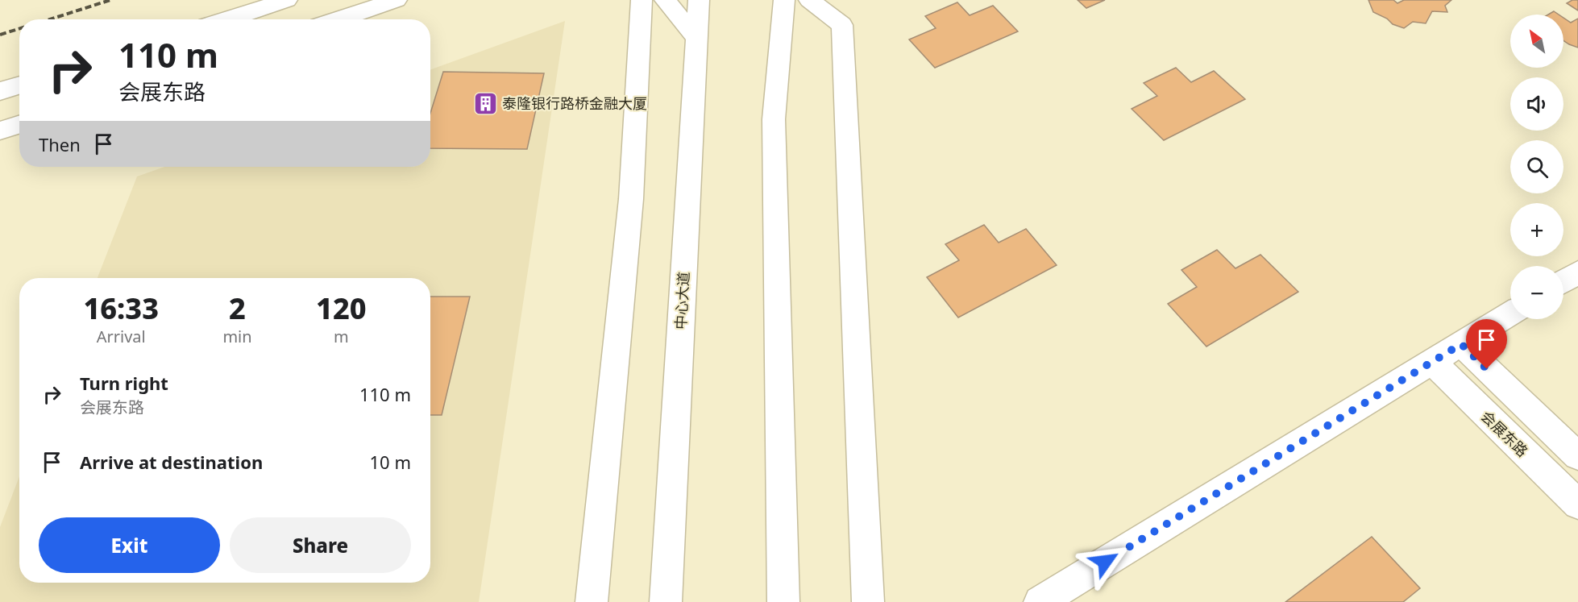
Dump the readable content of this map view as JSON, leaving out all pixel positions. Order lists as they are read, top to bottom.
{
  "streets": {
    "main road": ["中心大道", "会展东路"]
  },
  "places": {
    "building": ["泰隆银行路桥金融大厦"]
  },
  "north": "top left",
  "page": {
    "map_buttons": ["+", "−"],
    "turn": ["110 m", "会展东路"],
    "then": "Then",
    "eta": [
      "16:33",
      "Arrival",
      "2",
      "min",
      "120",
      "m"
    ],
    "list": [
      {
        "name": "Turn right",
        "note": "会展东路",
        "value": "110 m"
      },
      {
        "name": "Arrive at destination",
        "value": "10 m"
      }
    ],
    "buttons": ["Exit", "Share"]
  }
}
